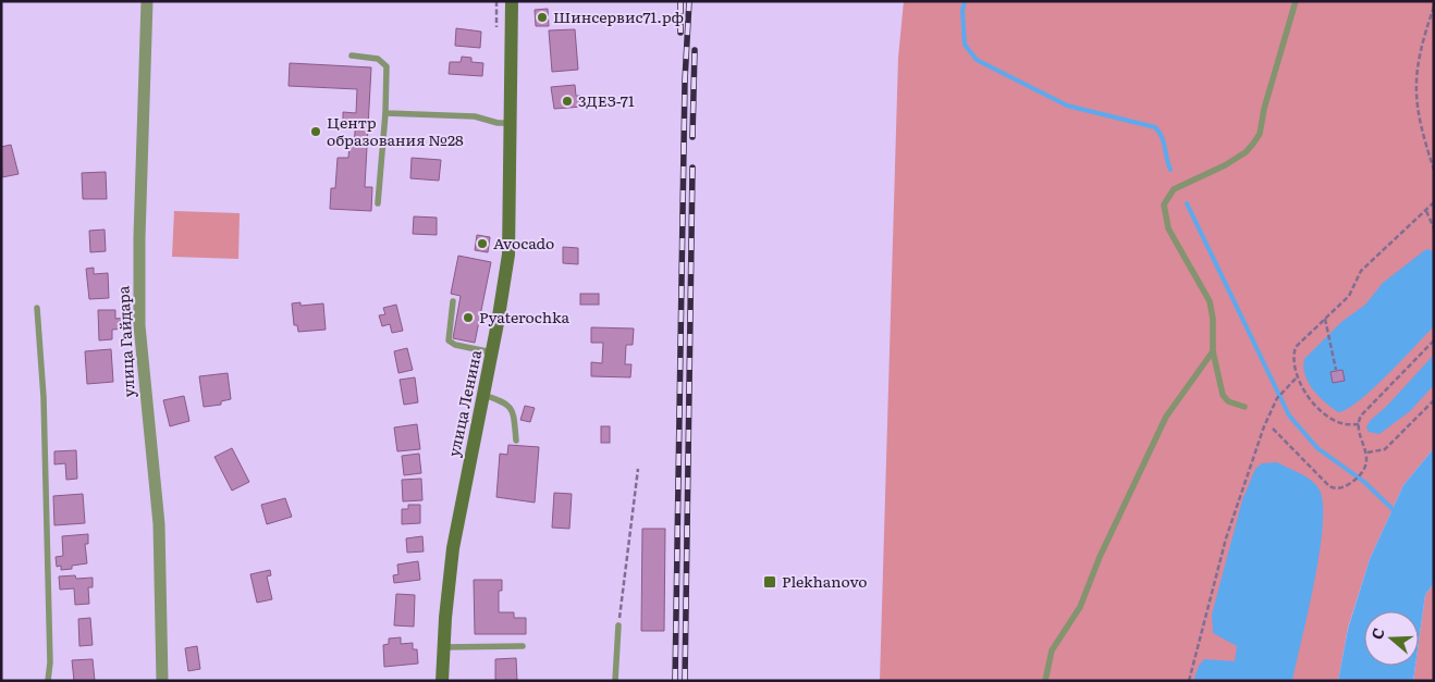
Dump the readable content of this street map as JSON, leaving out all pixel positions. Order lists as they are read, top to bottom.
{
  "streets": {
    "main road": ["улица Ленина"],
    "street": ["улица Гайдара"]
  },
  "places": {
    "other": [
      "Шинсервис71.рф",
      "3ДЕЗ-71",
      "Центр образования №28",
      "Avocado",
      "Pyaterochka"
    ],
    "transit": ["Plekhanovo"]
  },
  "north": "left"
}
